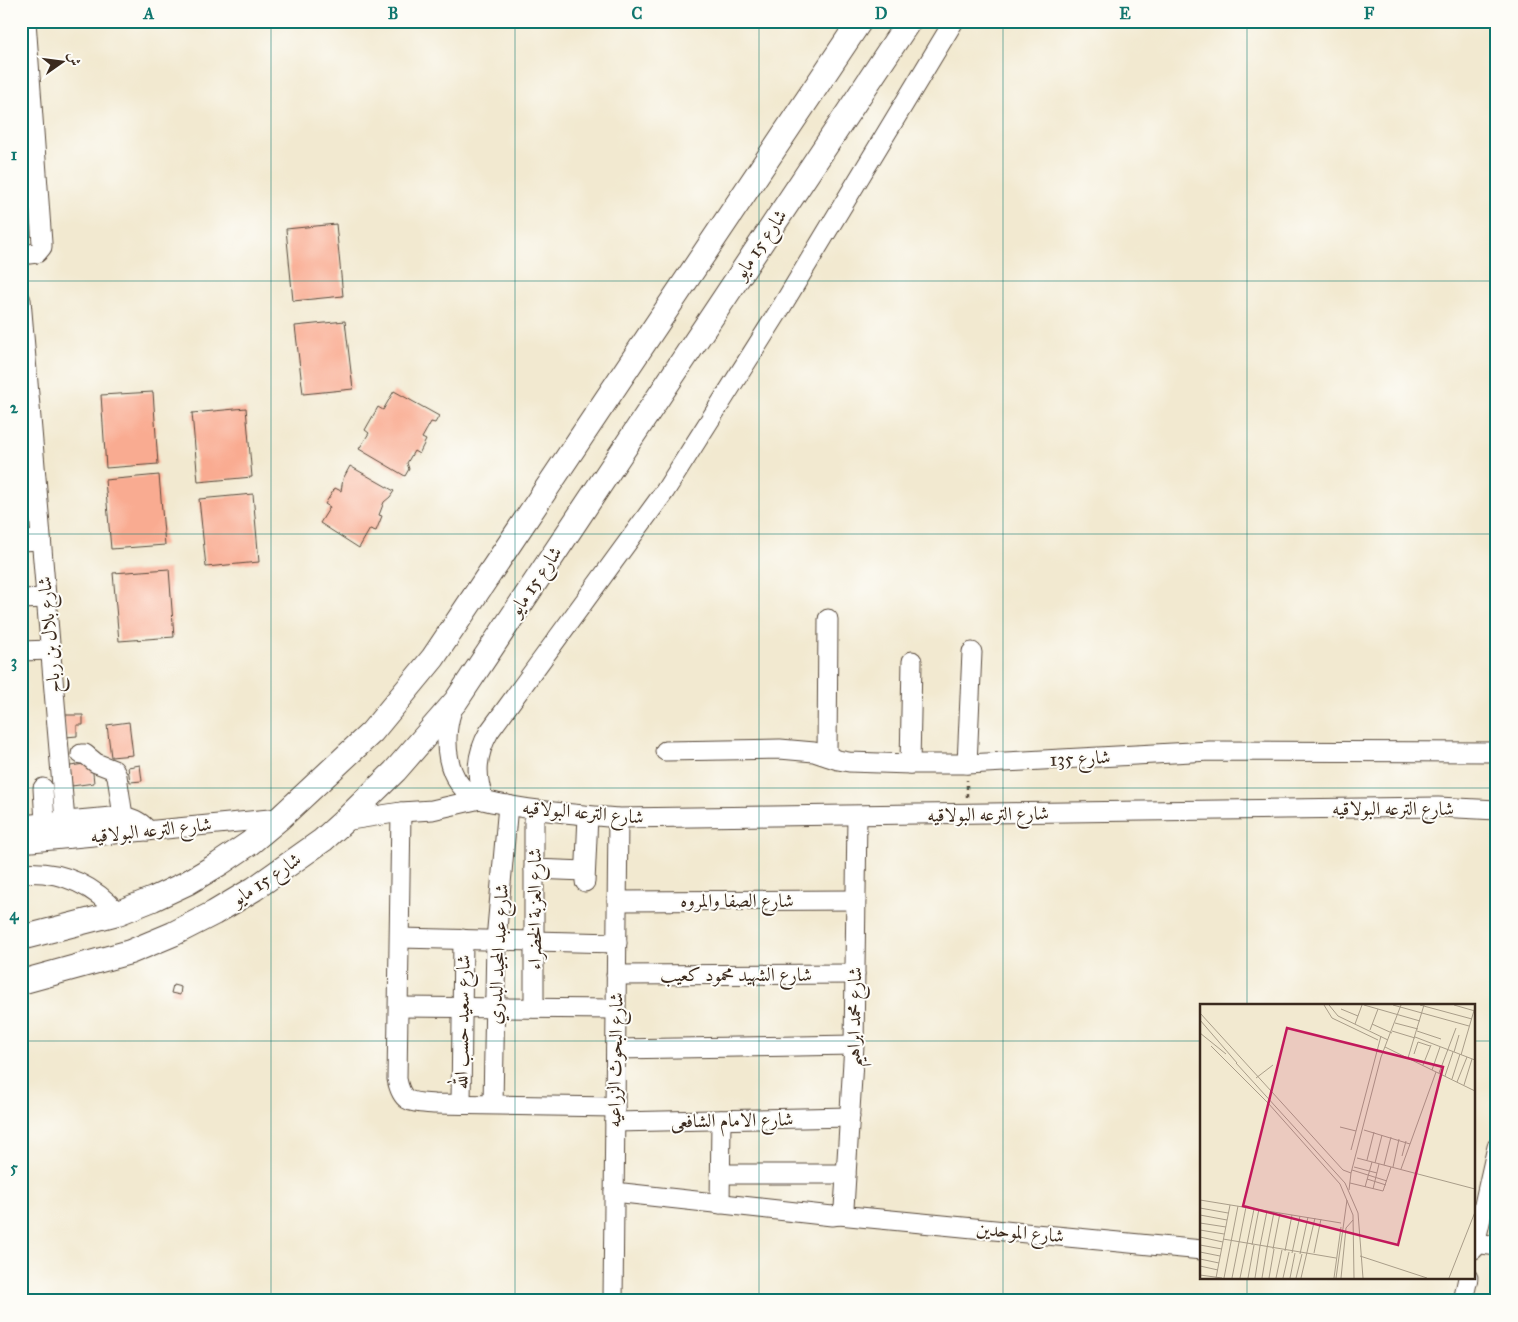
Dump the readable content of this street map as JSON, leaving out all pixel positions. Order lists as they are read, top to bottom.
{
  "streets": {
    "main road": ["شارع 15 مايو"],
    "street": [
      "شارع بلال بن رباح",
      "شارع 135",
      "شارع الترعه البولاقيه",
      "شارع الصفا والمروه",
      "شارع العزبة الخضراء",
      "شارع عبد المجيد البدري",
      "شارع الشهيد محمود كعيب",
      "شارع محمد ابراهيم",
      "شارع سعيد حسب الله",
      "شارع البحوث الزراعيه",
      "شارع الامام الشافعى",
      "شارع الموحدين"
    ]
  },
  "crossings": [
    ["شارع 15 مايو", "شارع الترعه البولاقيه"],
    ["شارع الترعه البولاقيه", "شارع العزبة الخضراء"],
    ["شارع الترعه البولاقيه", "شارع عبد المجيد البدري"],
    ["شارع الترعه البولاقيه", "شارع محمد ابراهيم"],
    ["شارع الترعه البولاقيه", "شارع البحوث الزراعيه"],
    ["شارع الصفا والمروه", "شارع محمد ابراهيم"],
    ["شارع الصفا والمروه", "شارع البحوث الزراعيه"],
    ["شارع عبد المجيد البدري", "شارع الامام الشافعى"],
    ["شارع الشهيد محمود كعيب", "شارع محمد ابراهيم"],
    ["شارع الشهيد محمود كعيب", "شارع البحوث الزراعيه"],
    ["شارع محمد ابراهيم", "شارع الامام الشافعى"],
    ["شارع محمد ابراهيم", "شارع الموحدين"],
    ["شارع سعيد حسب الله", "شارع الامام الشافعى"],
    ["شارع البحوث الزراعيه", "شارع الامام الشافعى"],
    ["شارع البحوث الزراعيه", "شارع الموحدين"]
  ],
  "north": "right",
  "grid": {
    "columns": [
      "A",
      "B",
      "C",
      "D",
      "E",
      "F"
    ],
    "rows": [
      "1",
      "2",
      "3",
      "4",
      "5"
    ]
  }
}
